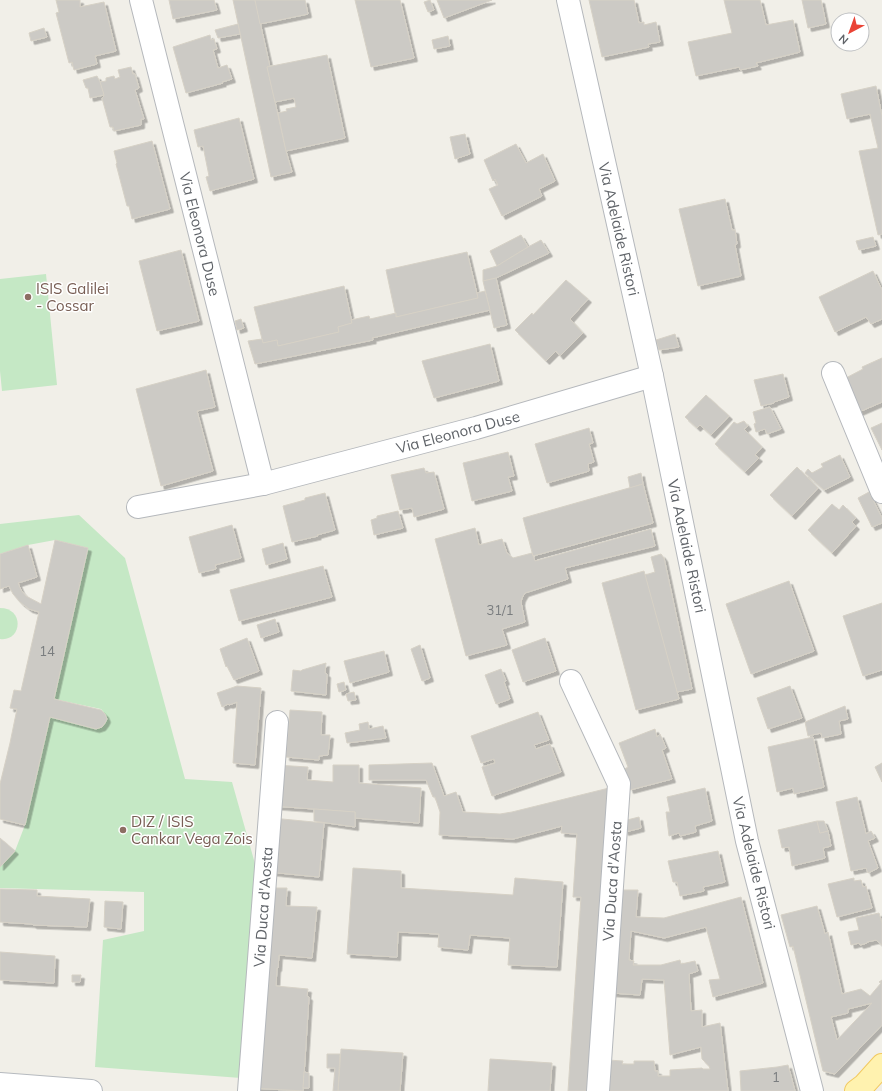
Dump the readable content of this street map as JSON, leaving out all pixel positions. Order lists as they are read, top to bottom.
{
  "streets": {
    "street": ["Via Adelaide Ristori", "Via Eleonora Duse", "Via Duca d'Aosta"]
  },
  "crossings": [
    ["Via Adelaide Ristori", "Via Eleonora Duse"]
  ],
  "places": ["ISIS Galilei - Cossar", "DIZ / ISIS Cankar Vega Zois"],
  "house_numbers": ["31/1", "14", "1"],
  "north": "bottom left"
}
